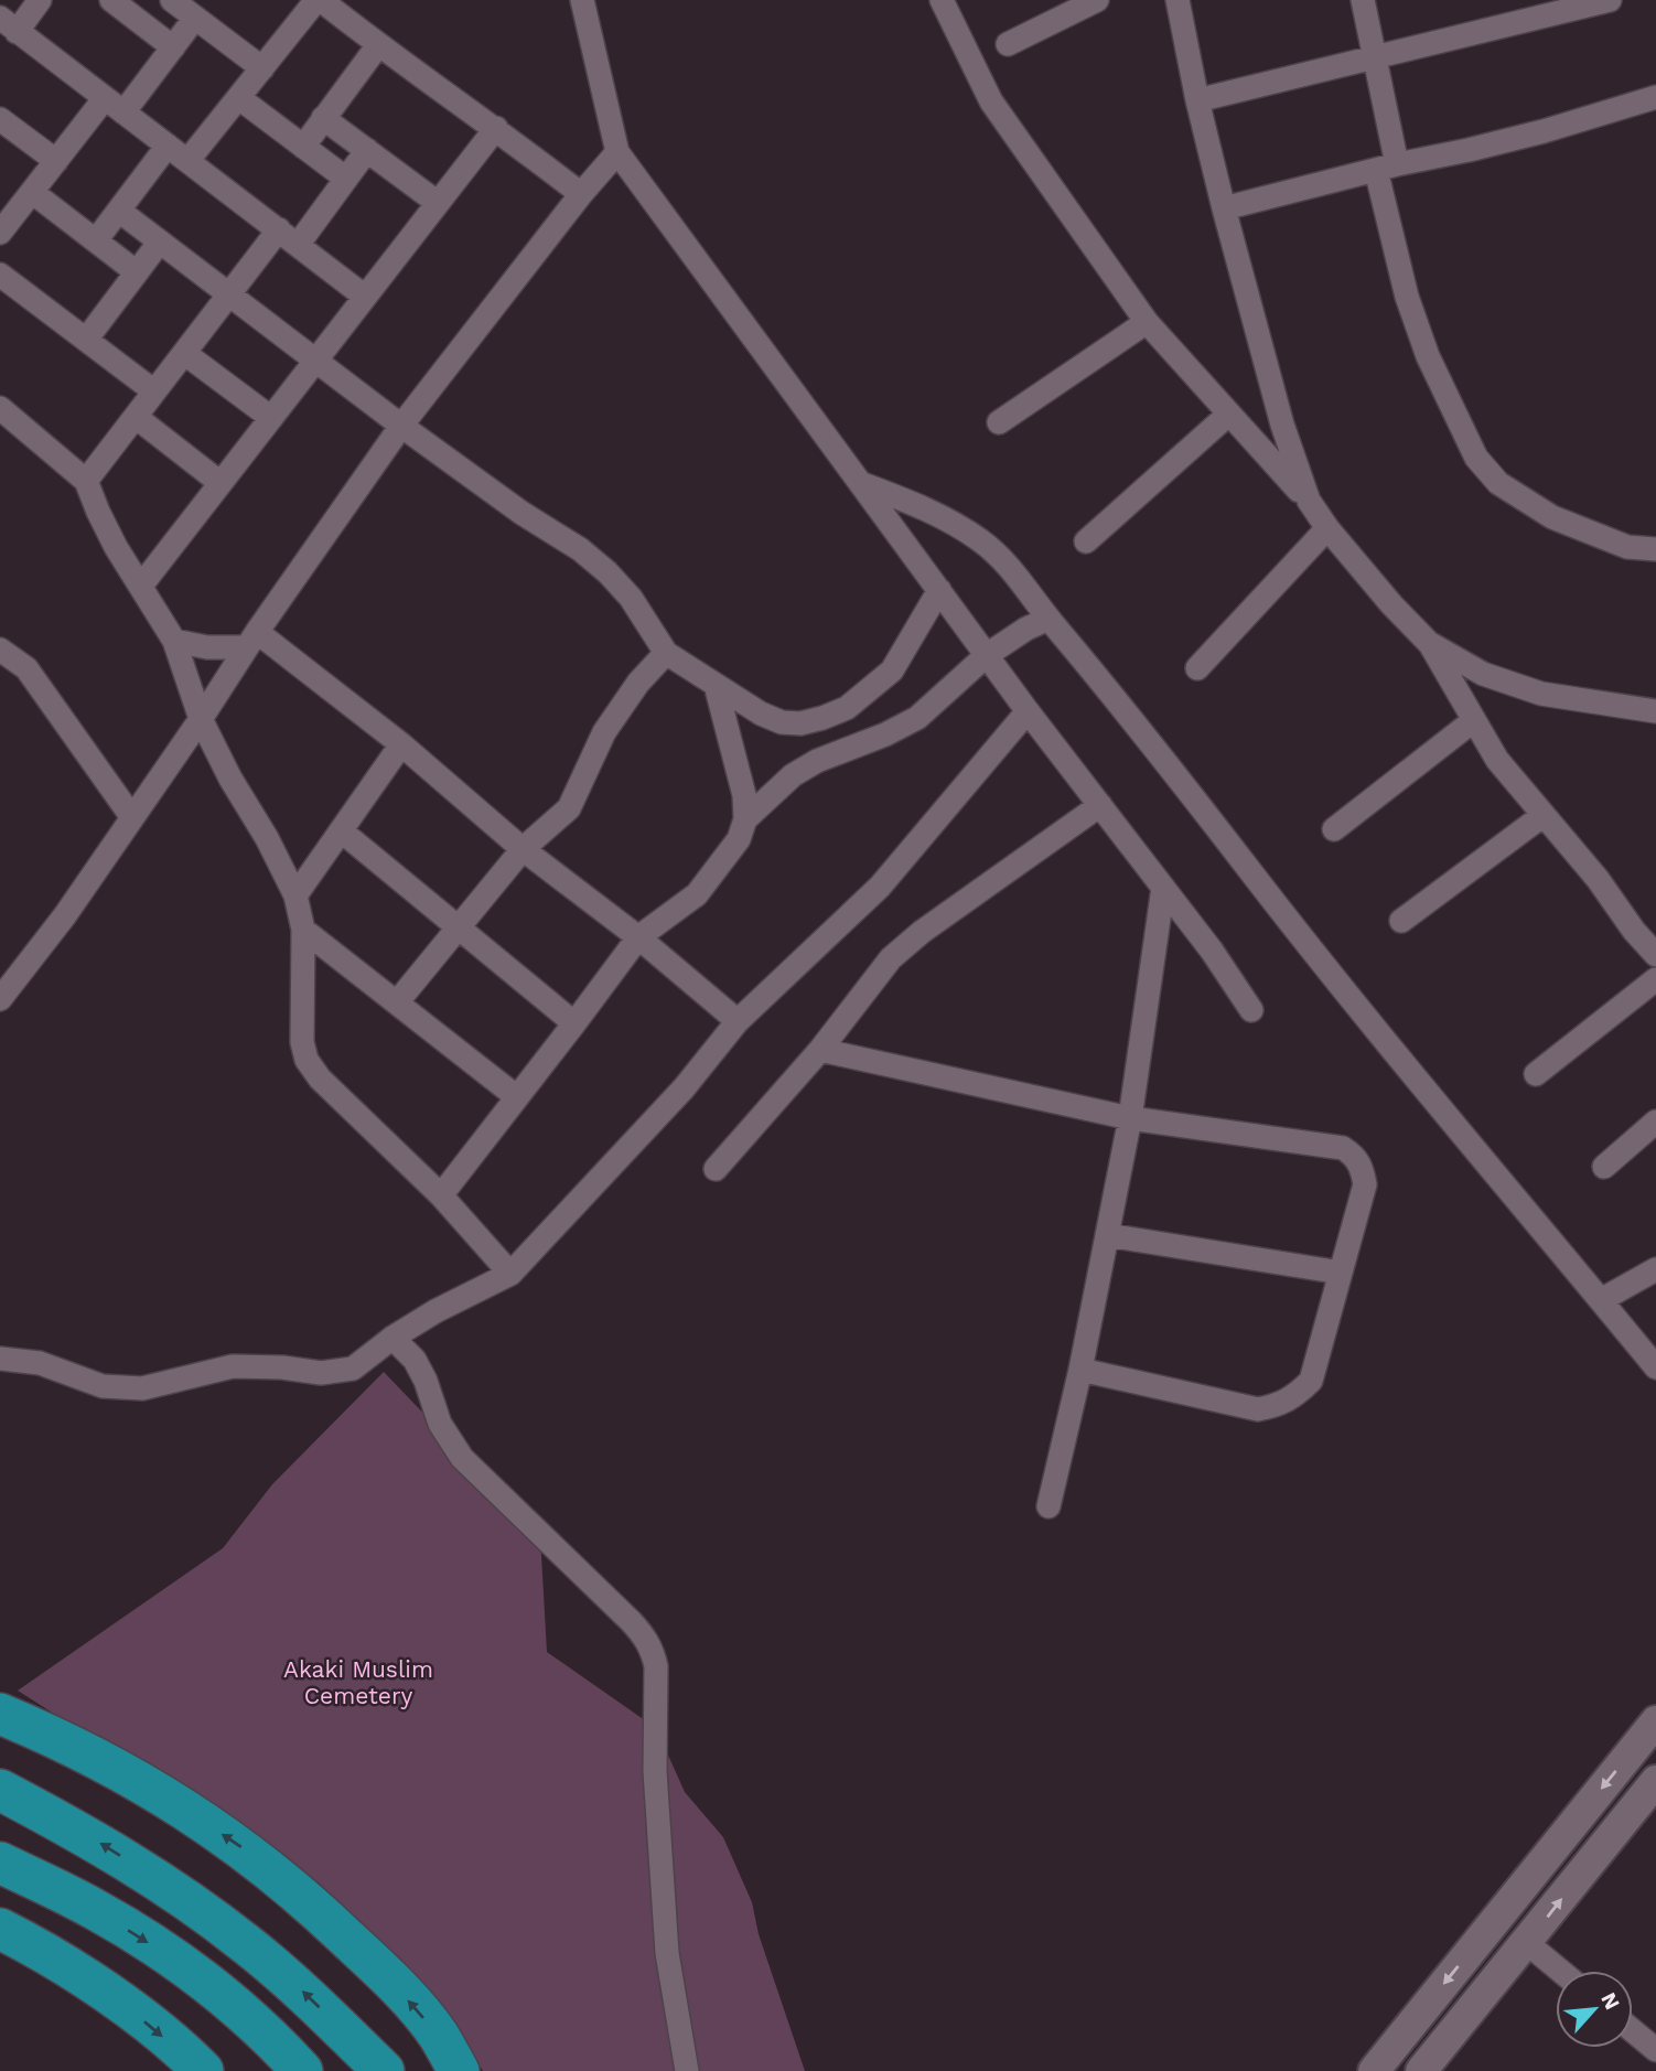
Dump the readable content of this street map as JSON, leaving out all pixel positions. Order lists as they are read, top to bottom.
{
  "parks": ["Akaki Muslim Cemetery"],
  "north": "top right"
}
